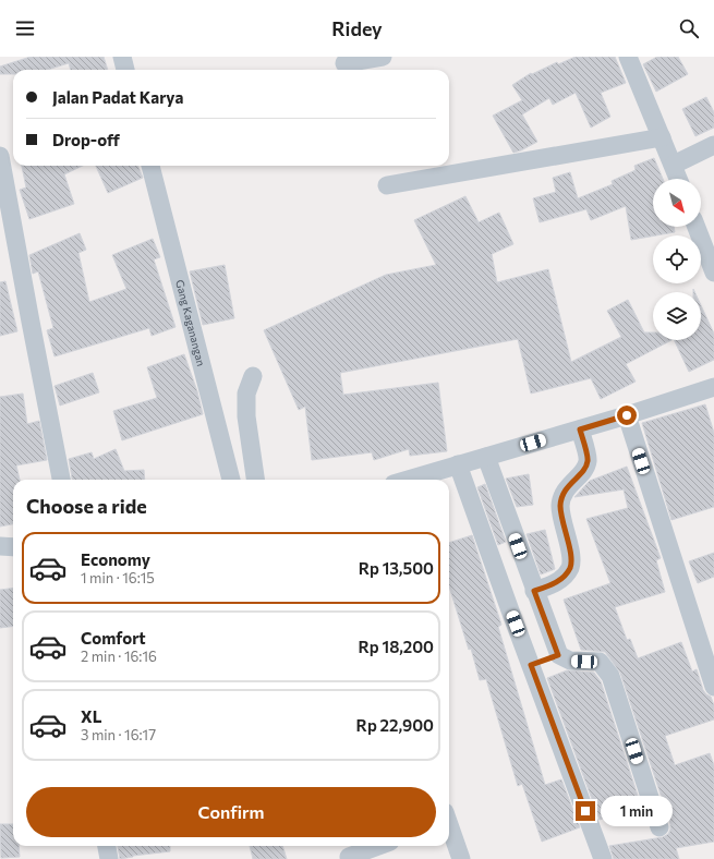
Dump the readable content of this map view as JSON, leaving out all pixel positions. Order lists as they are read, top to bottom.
{
  "streets": {
    "street": ["Gang Kaganangan"]
  },
  "north": "bottom right",
  "page": {
    "header": "Ridey",
    "banner": ["Jalan Padat Karya", "Drop-off"],
    "heading": "Choose a ride",
    "list": [
      {
        "name": "Economy",
        "note": "1 min · 16:15",
        "value": "Rp 13,500"
      },
      {
        "name": "Comfort",
        "note": "2 min · 16:16",
        "value": "Rp 18,200"
      },
      {
        "name": "XL",
        "note": "3 min · 16:17",
        "value": "Rp 22,900"
      }
    ],
    "buttons": "Confirm",
    "bubble": "1 min"
  }
}
